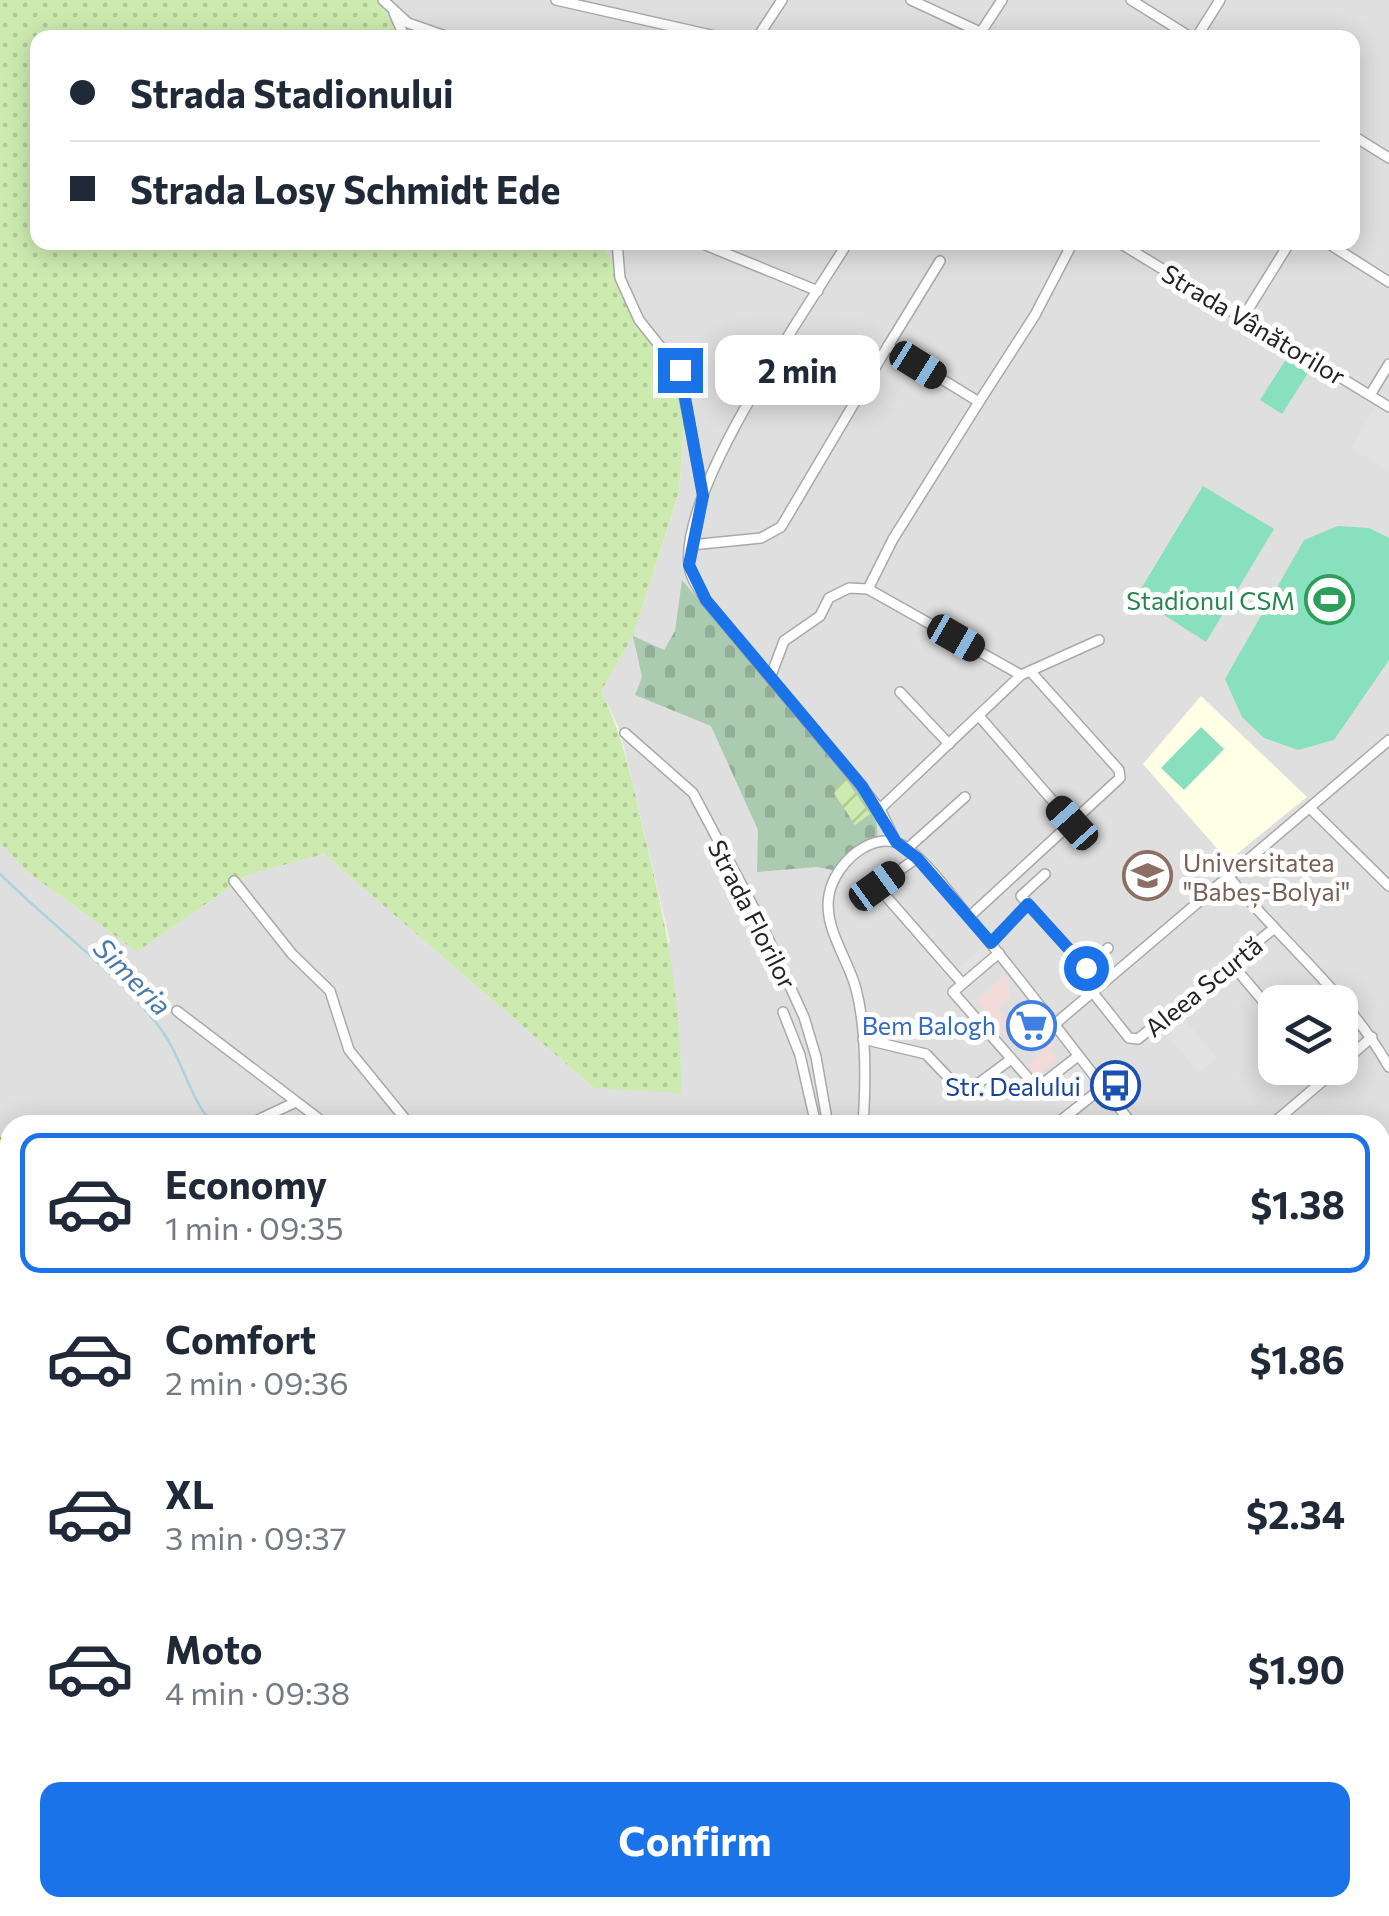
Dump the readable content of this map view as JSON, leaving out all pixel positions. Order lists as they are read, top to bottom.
{
  "streets": {
    "street": ["Strada Vânătorilor", "Strada Florilor", "Aleea Scurtă"]
  },
  "water": ["Simeria"],
  "places": {
    "sports": ["Stadionul CSM"],
    "school or university": ["Universitatea \"Babeș-Bolyai\""],
    "supermarket": ["Bem Balogh"],
    "bus stop": ["Str. Dealului"]
  },
  "page": {
    "banner": ["Strada Stadionului", "Strada Losy Schmidt Ede"],
    "bubble": "2 min",
    "list": [
      {
        "name": "Economy",
        "note": "1 min · 09:35",
        "value": "$1.38"
      },
      {
        "name": "Comfort",
        "note": "2 min · 09:36",
        "value": "$1.86"
      },
      {
        "name": "XL",
        "note": "3 min · 09:37",
        "value": "$2.34"
      },
      {
        "name": "Moto",
        "note": "4 min · 09:38",
        "value": "$1.90"
      }
    ],
    "buttons": "Confirm"
  }
}
